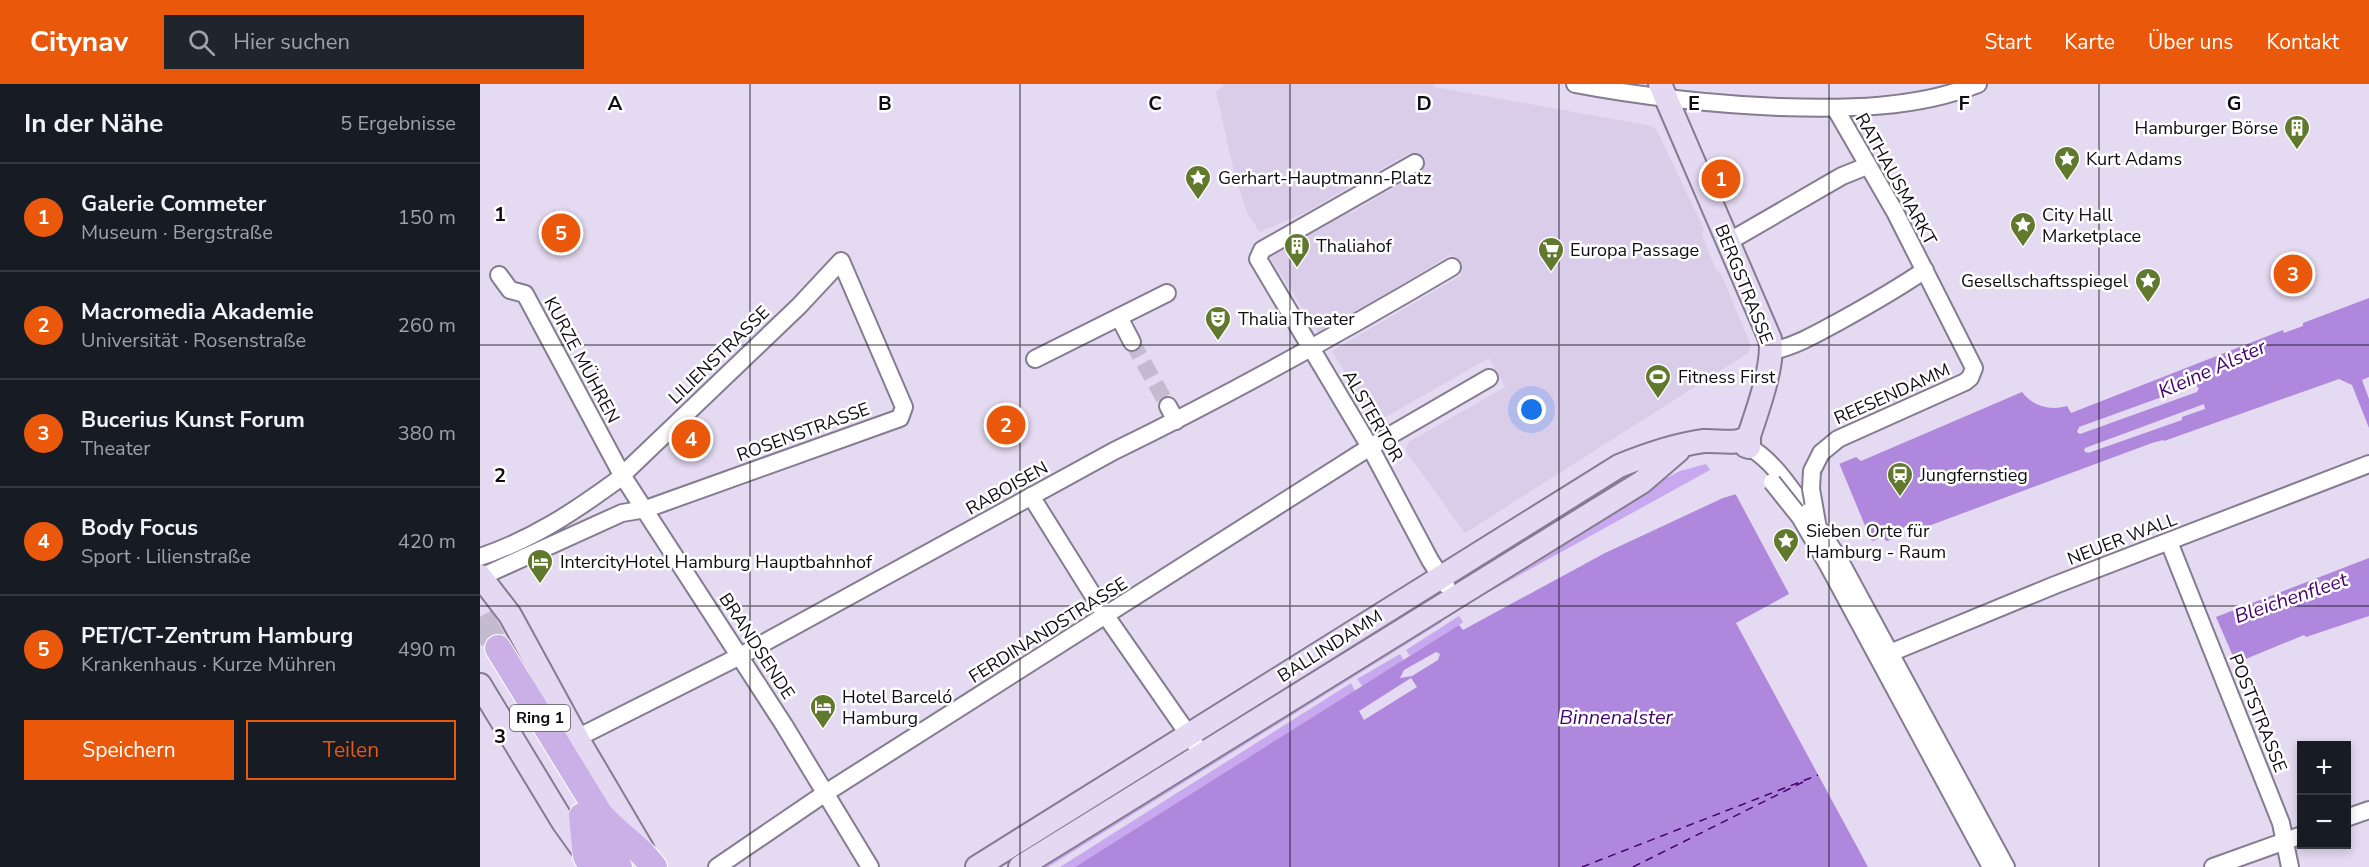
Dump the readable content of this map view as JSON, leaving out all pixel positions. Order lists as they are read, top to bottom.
{
  "streets": {
    "main road": ["Ring 1"],
    "street": [
      "RATHAUSMARKT",
      "BERGSTRASSE",
      "LILIENSTRASSE",
      "KURZE MÜHREN",
      "REESENDAMM",
      "ALSTERTOR",
      "ROSENSTRASSE",
      "RABOISEN",
      "NEUER WALL",
      "FERDINANDSTRASSE",
      "BRANDSENDE",
      "BALLINDAMM",
      "POSTSTRASSE"
    ]
  },
  "crossings": [
    ["RATHAUSMARKT", "REESENDAMM"],
    ["LILIENSTRASSE", "KURZE MÜHREN"],
    ["LILIENSTRASSE", "ROSENSTRASSE"],
    ["LILIENSTRASSE", "Ring 1"],
    ["KURZE MÜHREN", "ROSENSTRASSE"],
    ["KURZE MÜHREN", "BRANDSENDE"],
    ["ALSTERTOR", "RABOISEN"],
    ["ALSTERTOR", "FERDINANDSTRASSE"],
    ["ALSTERTOR", "BALLINDAMM"],
    ["ROSENSTRASSE", "BRANDSENDE"],
    ["ROSENSTRASSE", "Ring 1"],
    ["RABOISEN", "BRANDSENDE"],
    ["RABOISEN", "Ring 1"],
    ["NEUER WALL", "POSTSTRASSE"],
    ["FERDINANDSTRASSE", "BRANDSENDE"]
  ],
  "water": ["Kleine Alster", "Bleichenfleet", "Binnenalster"],
  "places": {
    "building": ["Hamburger Börse", "Thaliahof"],
    "place": [
      "Kurt Adams",
      "Gerhart-Hauptmann-Platz",
      "City Hall Marketplace",
      "Gesellschaftsspiegel",
      "Sieben Orte für Hamburg - Raum"
    ],
    "supermarket": ["Europa Passage"],
    "theatre": ["Thalia Theater"],
    "sports": ["Fitness First"],
    "station": ["Jungfernstieg"],
    "hotel": ["IntercityHotel Hamburg Hauptbahnhof", "Hotel Barceló Hamburg"]
  },
  "page": {
    "header": "Citynav",
    "search": "Hier suchen",
    "nav": [
      "Start",
      "Karte",
      "Über uns",
      "Kontakt"
    ],
    "heading": ["In der Nähe", "5 Ergebnisse"],
    "pins": [
      "1",
      "5",
      "3",
      "2",
      "4"
    ],
    "list": [
      {
        "mark": "1",
        "name": "Galerie Commeter",
        "note": "Museum · Bergstraße",
        "value": "150 m"
      },
      {
        "mark": "2",
        "name": "Macromedia Akademie",
        "note": "Universität · Rosenstraße",
        "value": "260 m"
      },
      {
        "mark": "3",
        "name": "Bucerius Kunst Forum",
        "note": "Theater",
        "value": "380 m"
      },
      {
        "mark": "4",
        "name": "Body Focus",
        "note": "Sport · Lilienstraße",
        "value": "420 m"
      },
      {
        "mark": "5",
        "name": "PET/CT-Zentrum Hamburg",
        "note": "Krankenhaus · Kurze Mühren",
        "value": "490 m"
      }
    ],
    "buttons": ["Speichern", "Teilen"],
    "map_buttons": ["+", "−"]
  },
  "grid": {
    "columns": [
      "A",
      "B",
      "C",
      "D",
      "E",
      "F",
      "G"
    ],
    "rows": ["1", "2", "3"]
  }
}
